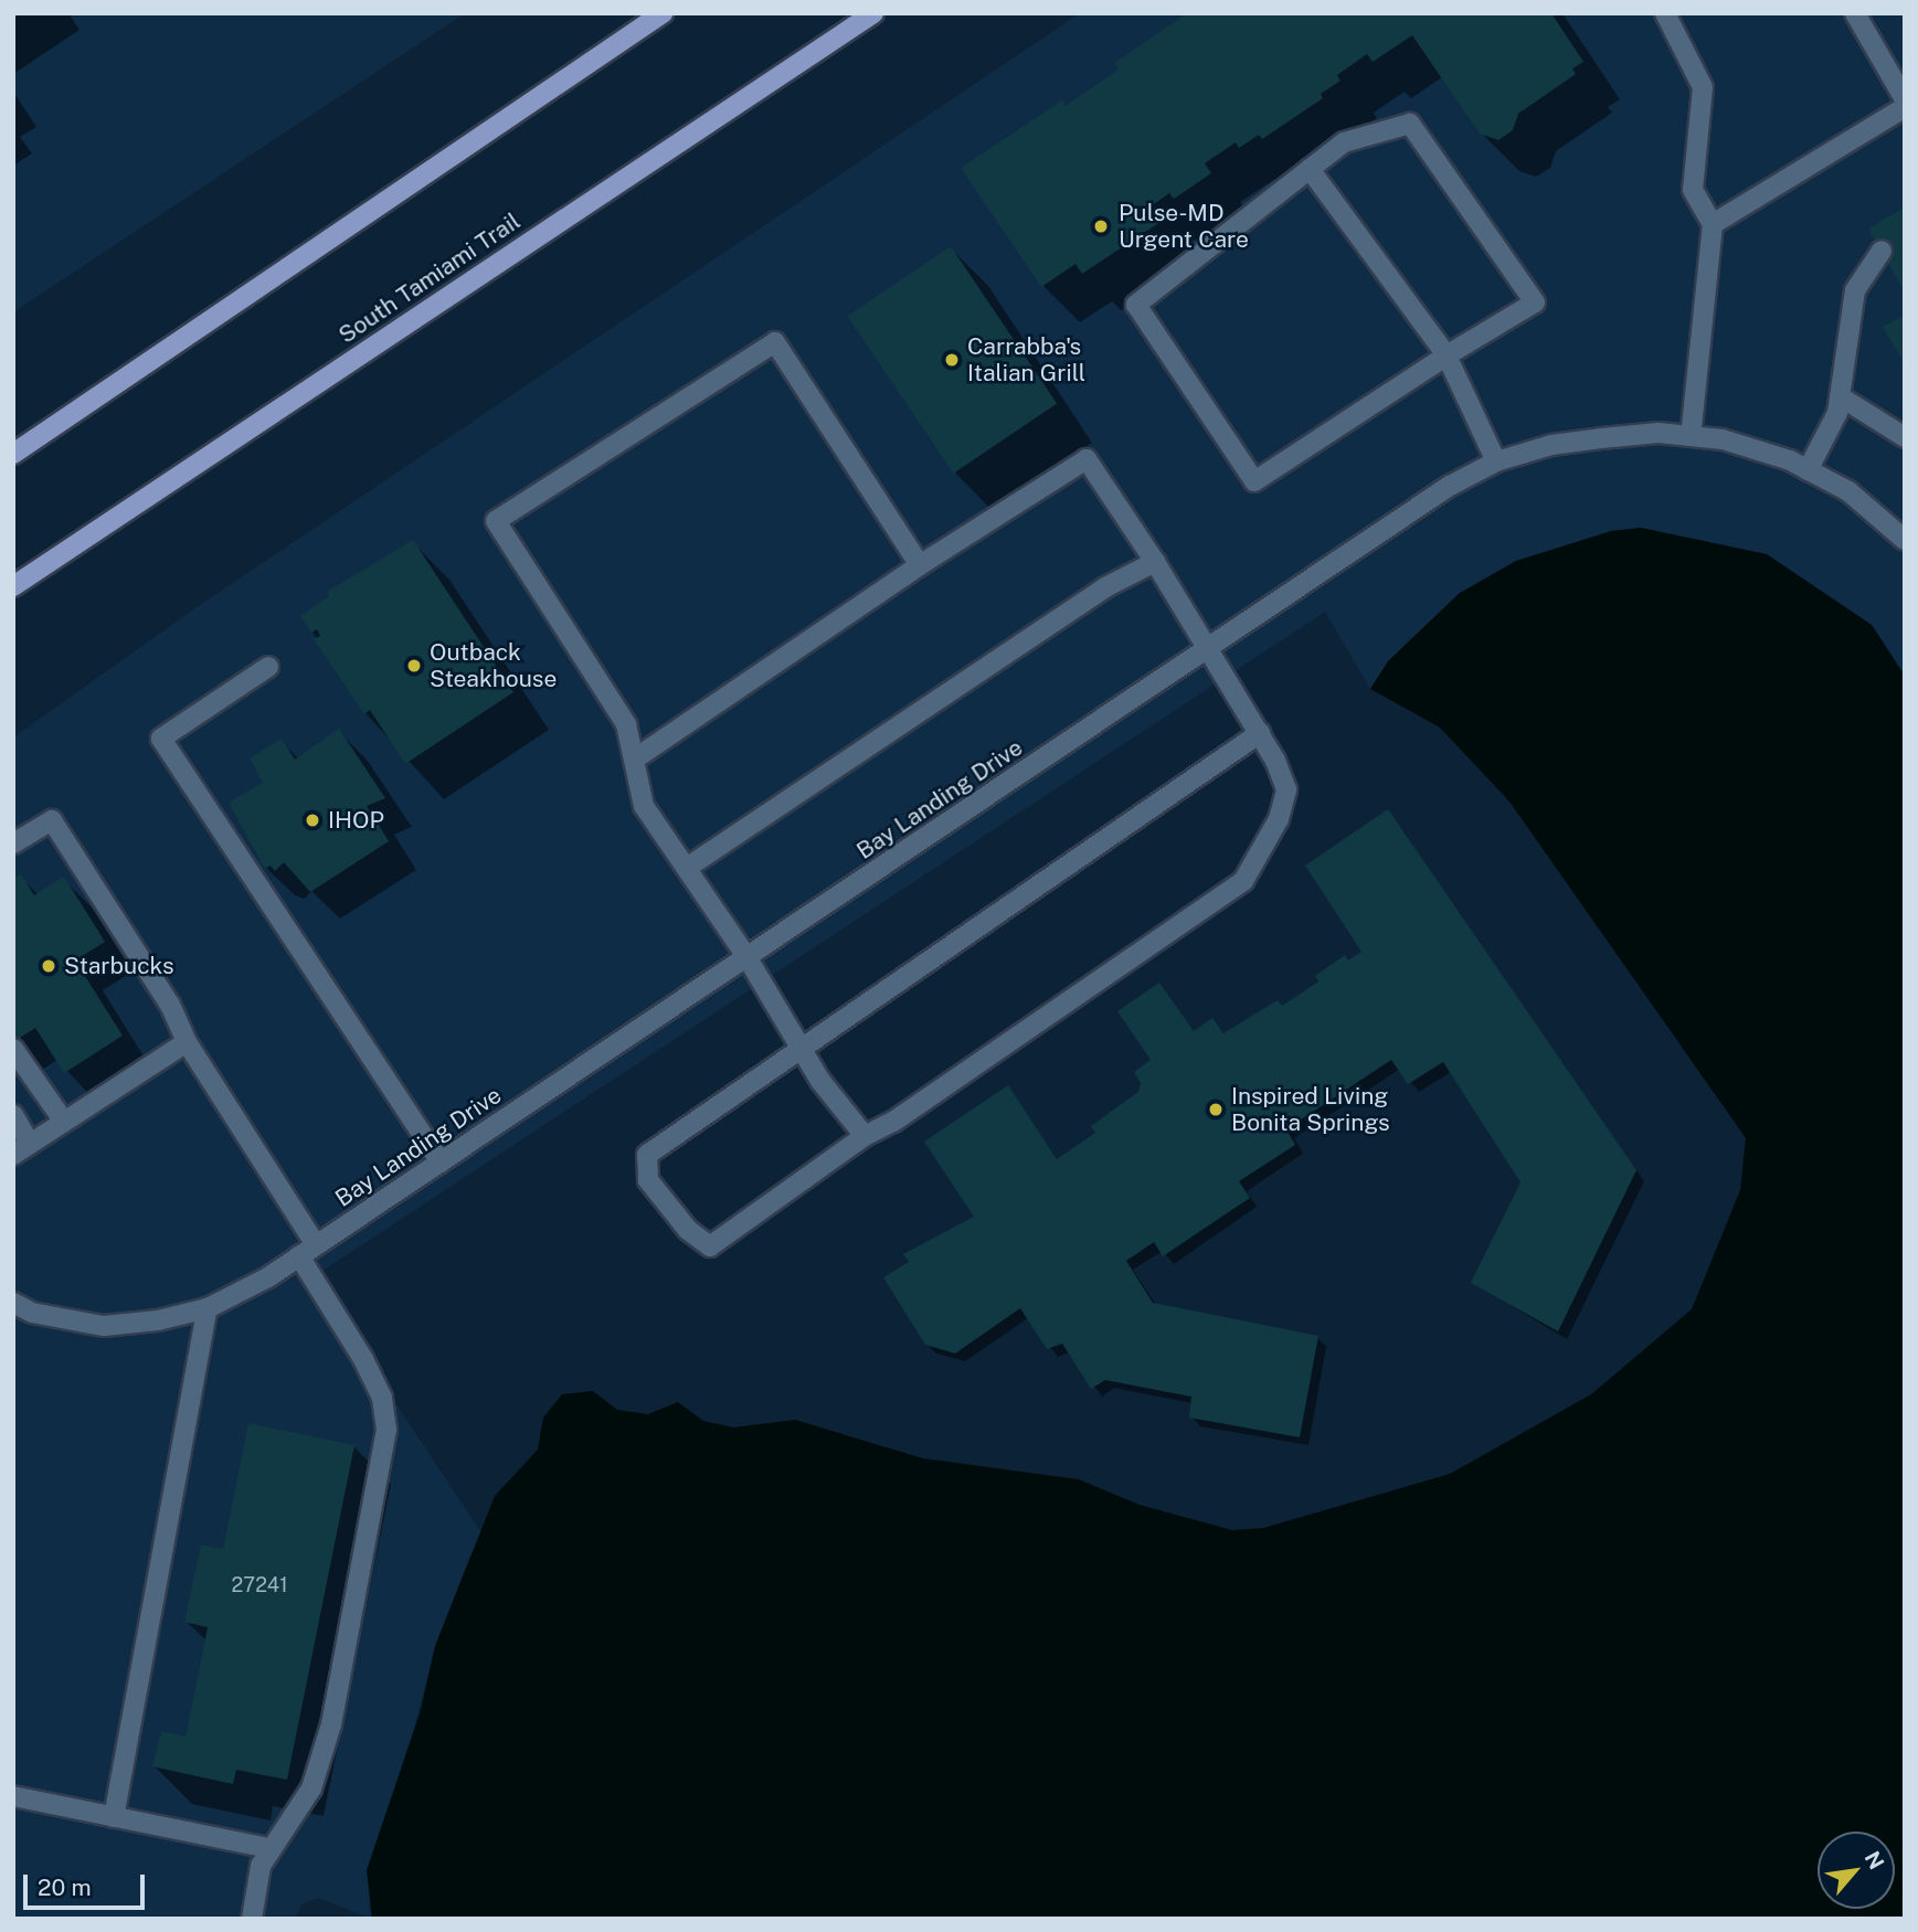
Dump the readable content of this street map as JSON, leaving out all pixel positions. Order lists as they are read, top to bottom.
{
  "streets": {
    "main road": ["South Tamiami Trail"],
    "street": ["Bay Landing Drive"]
  },
  "places": [
    "Pulse-MD Urgent Care",
    "Carrabba's Italian Grill",
    "Outback Steakhouse",
    "IHOP",
    "Starbucks",
    "Inspired Living Bonita Springs"
  ],
  "house_numbers": ["27241"],
  "scale_bar": "20 m",
  "north": "top right"
}
